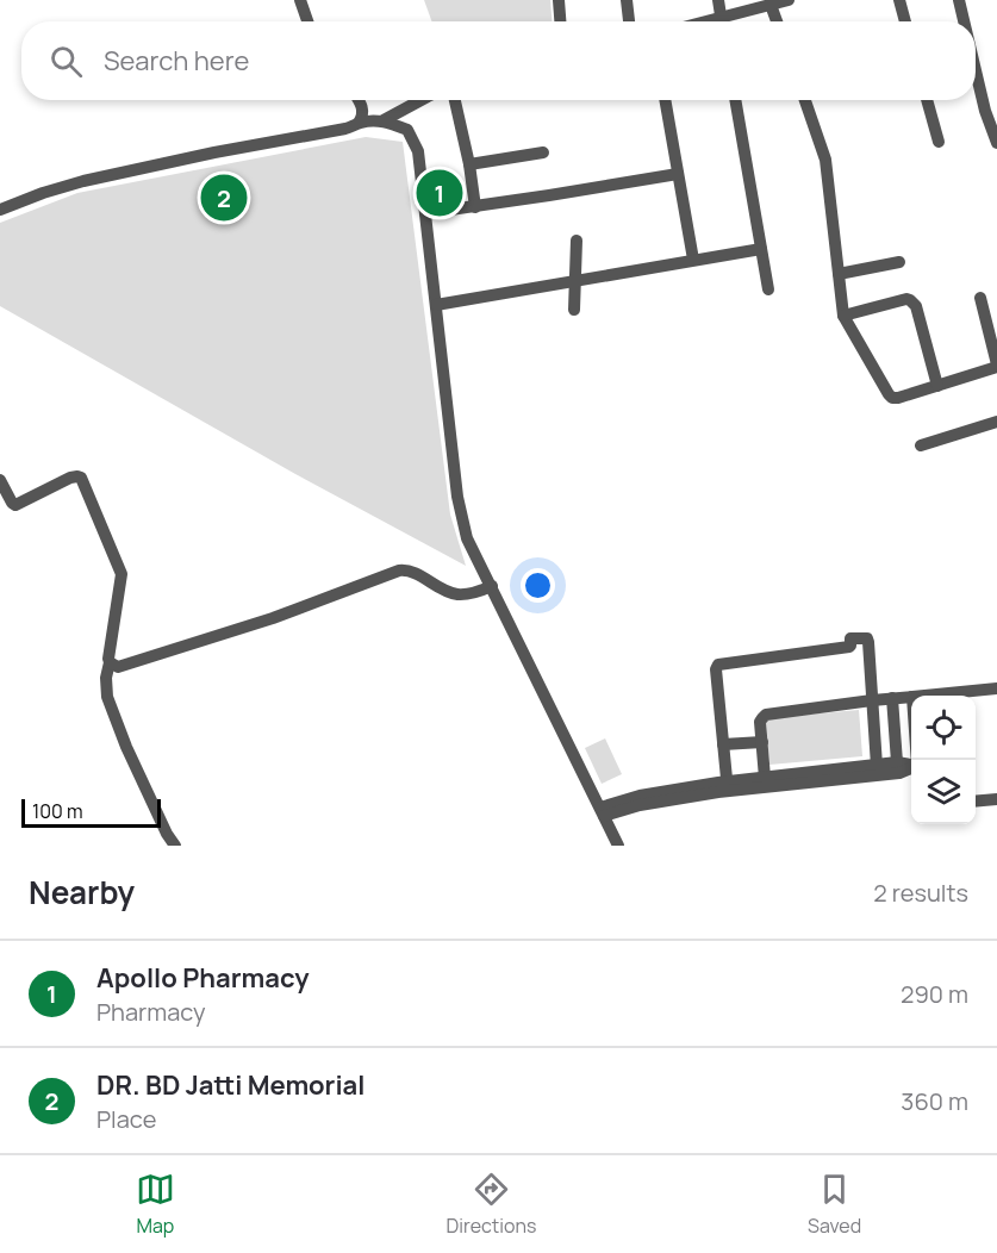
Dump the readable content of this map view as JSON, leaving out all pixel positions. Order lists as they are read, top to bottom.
{
  "scale_bar": "100 m",
  "page": {
    "search": "Search here",
    "pins": ["1", "2"],
    "scale": "100 m",
    "heading": ["Nearby", "2 results"],
    "list": [
      {
        "mark": "1",
        "name": "Apollo Pharmacy",
        "note": "Pharmacy",
        "value": "290 m"
      },
      {
        "mark": "2",
        "name": "DR. BD Jatti Memorial",
        "note": "Place",
        "value": "360 m"
      }
    ],
    "nav": ["Map", "Directions", "Saved"]
  }
}
